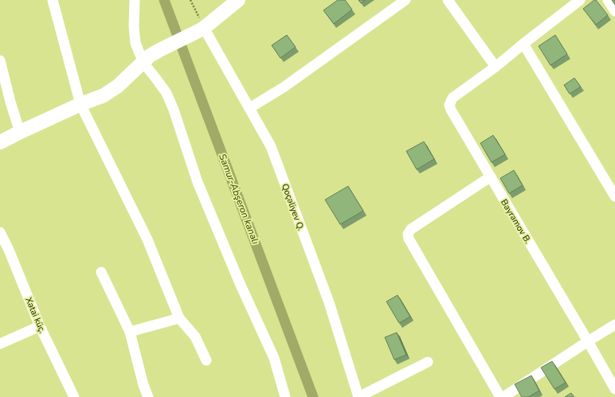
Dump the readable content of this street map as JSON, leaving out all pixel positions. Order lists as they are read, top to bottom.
{
  "streets": {
    "street": ["Qoçəliyev Q.", "Bayramov B.", "Xətai küç."]
  },
  "water": ["Samur-Abşeron kanalı"]
}
